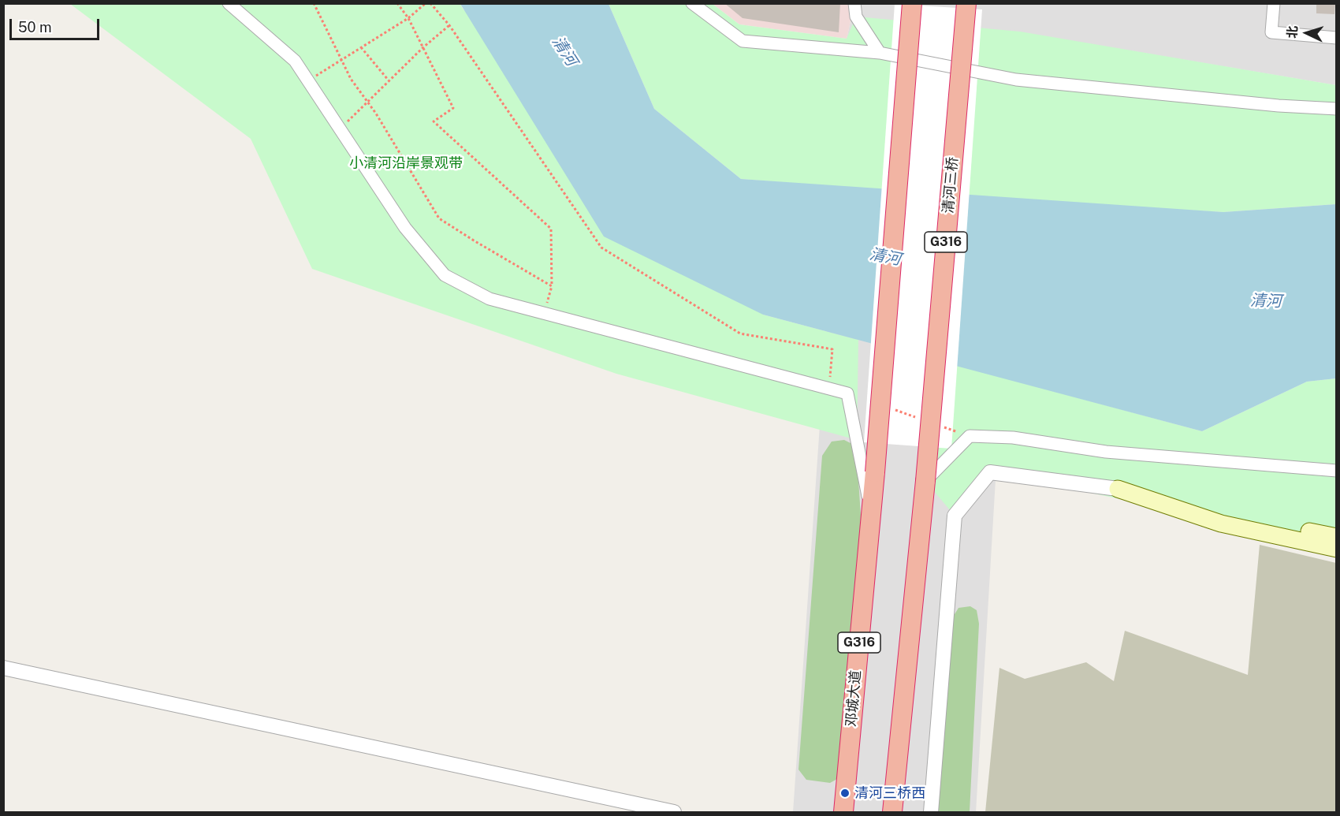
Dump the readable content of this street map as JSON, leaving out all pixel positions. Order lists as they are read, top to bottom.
{
  "streets": {
    "highway": ["清河三桥", "G316", "邓城大道"]
  },
  "crossings": [
    ["清河三桥", "G316"]
  ],
  "water": ["清河"],
  "parks": ["小清河沿岸景观带"],
  "places": ["清河三桥西"],
  "scale_bar": "50 m",
  "north": "left"
}
